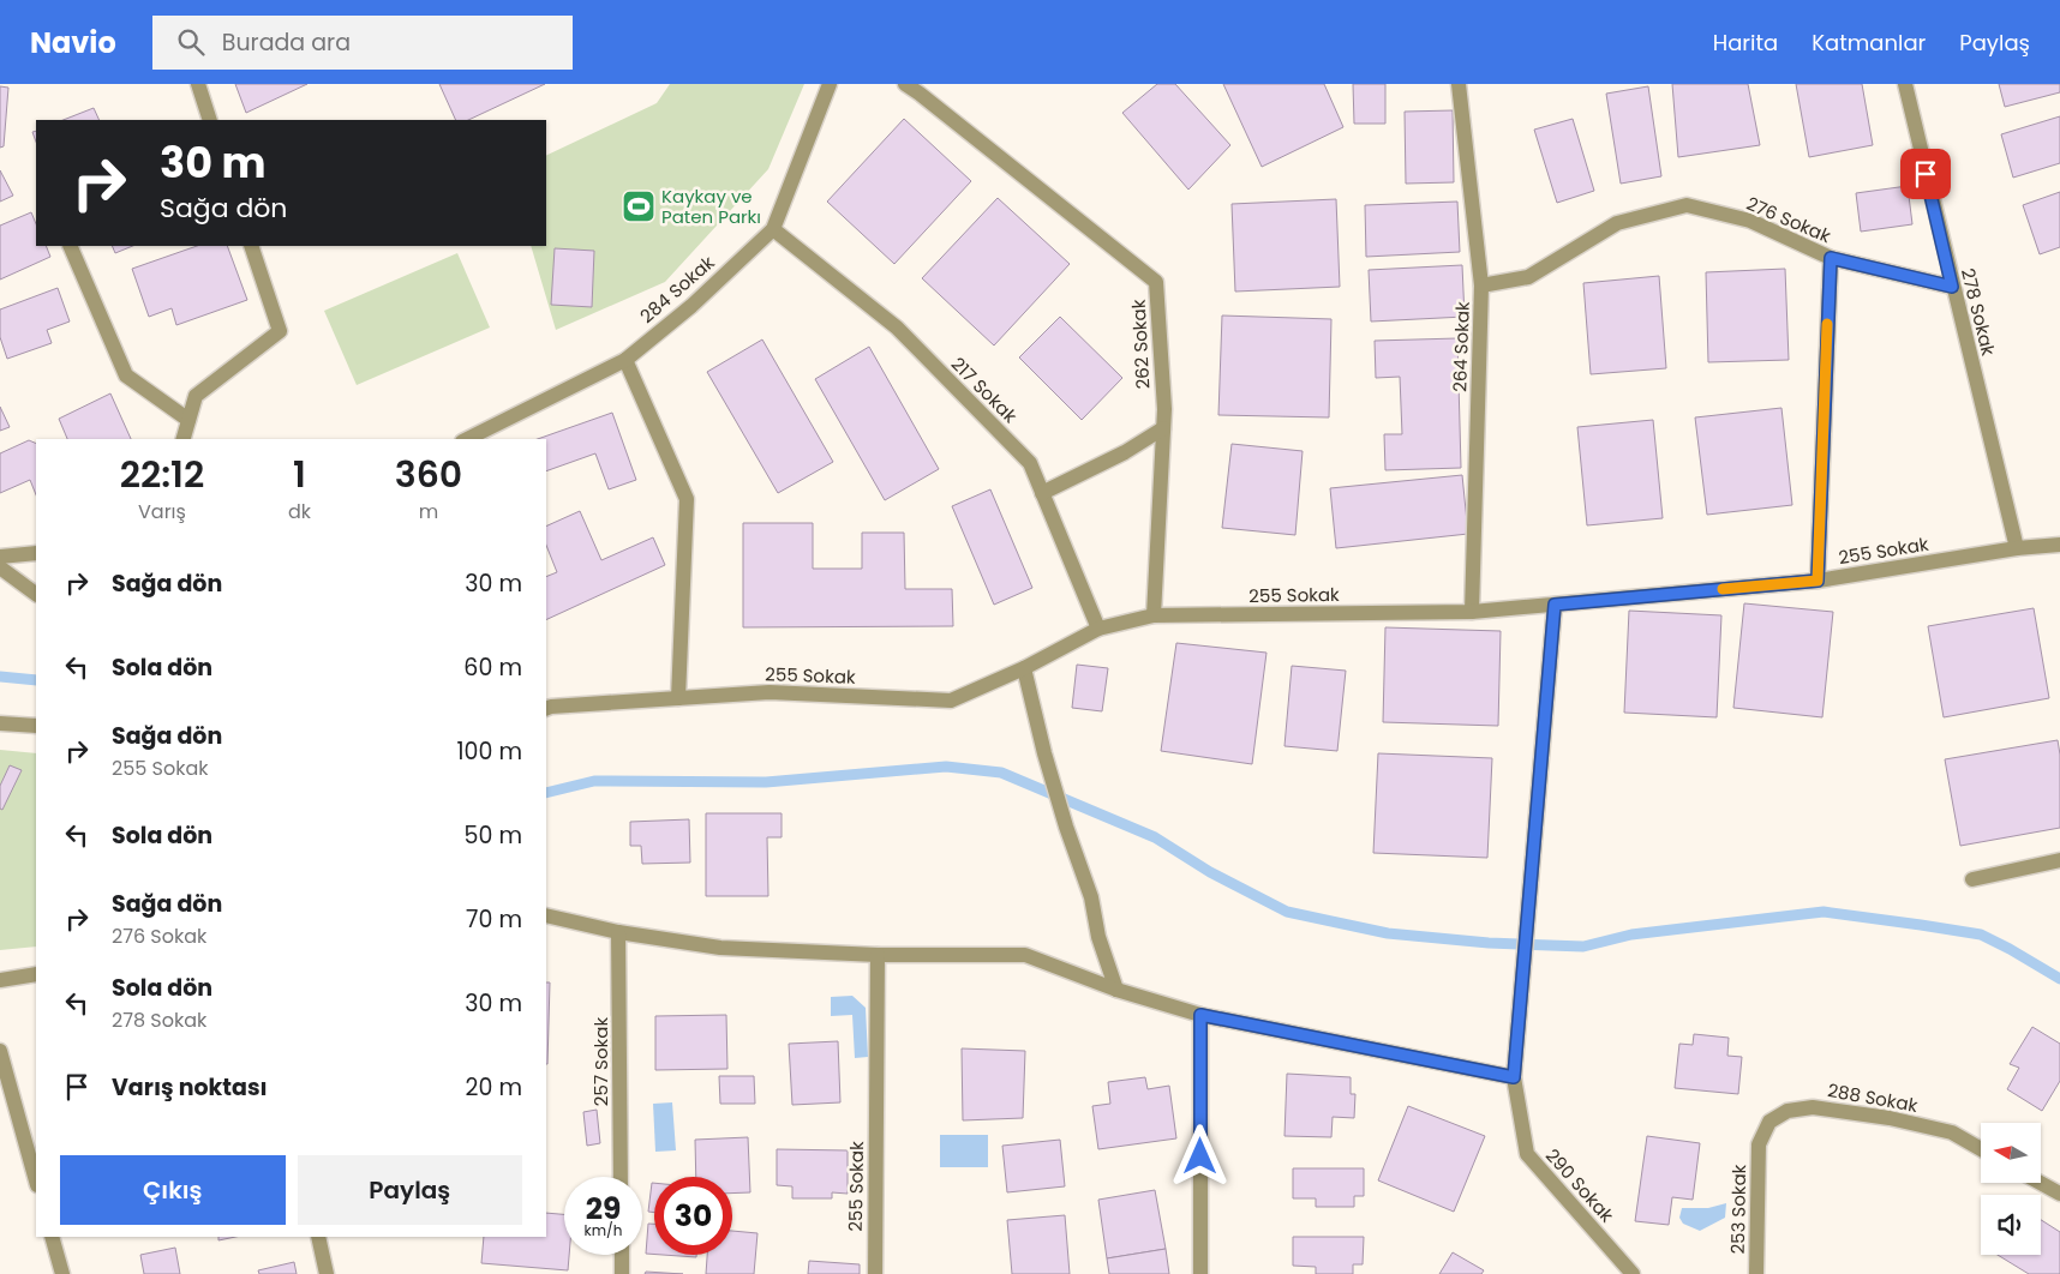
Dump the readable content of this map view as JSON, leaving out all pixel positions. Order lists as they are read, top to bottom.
{
  "streets": {
    "street": [
      "276 Sokak",
      "284 Sokak",
      "278 Sokak",
      "262 Sokak",
      "264 Sokak",
      "217 Sokak",
      "255 Sokak",
      "257 Sokak",
      "288 Sokak",
      "290 Sokak",
      "253 Sokak"
    ]
  },
  "crossings": [
    ["276 Sokak", "278 Sokak"],
    ["276 Sokak", "264 Sokak"],
    ["284 Sokak", "217 Sokak"],
    ["278 Sokak", "255 Sokak"],
    ["262 Sokak", "255 Sokak"],
    ["264 Sokak", "255 Sokak"],
    ["217 Sokak", "255 Sokak"],
    ["255 Sokak", "290 Sokak"],
    ["288 Sokak", "253 Sokak"]
  ],
  "places": {
    "sports": ["Kaykay ve Paten Parkı"]
  },
  "north": "left",
  "page": {
    "header": "Navio",
    "search": "Burada ara",
    "nav": ["Harita", "Katmanlar", "Paylaş"],
    "turn": ["30 m", "Sağa dön"],
    "eta": [
      "22:12",
      "Varış",
      "1",
      "dk",
      "360",
      "m"
    ],
    "list": [
      {
        "name": "Sağa dön",
        "value": "30 m"
      },
      {
        "name": "Sola dön",
        "value": "60 m"
      },
      {
        "name": "Sağa dön",
        "note": "255 Sokak",
        "value": "100 m"
      },
      {
        "name": "Sola dön",
        "value": "50 m"
      },
      {
        "name": "Sağa dön",
        "note": "276 Sokak",
        "value": "70 m"
      },
      {
        "name": "Sola dön",
        "note": "278 Sokak",
        "value": "30 m"
      },
      {
        "name": "Varış noktası",
        "value": "20 m"
      }
    ],
    "buttons": ["Çıkış", "Paylaş"],
    "speed": "29 km/h",
    "limit": "30"
  }
}
